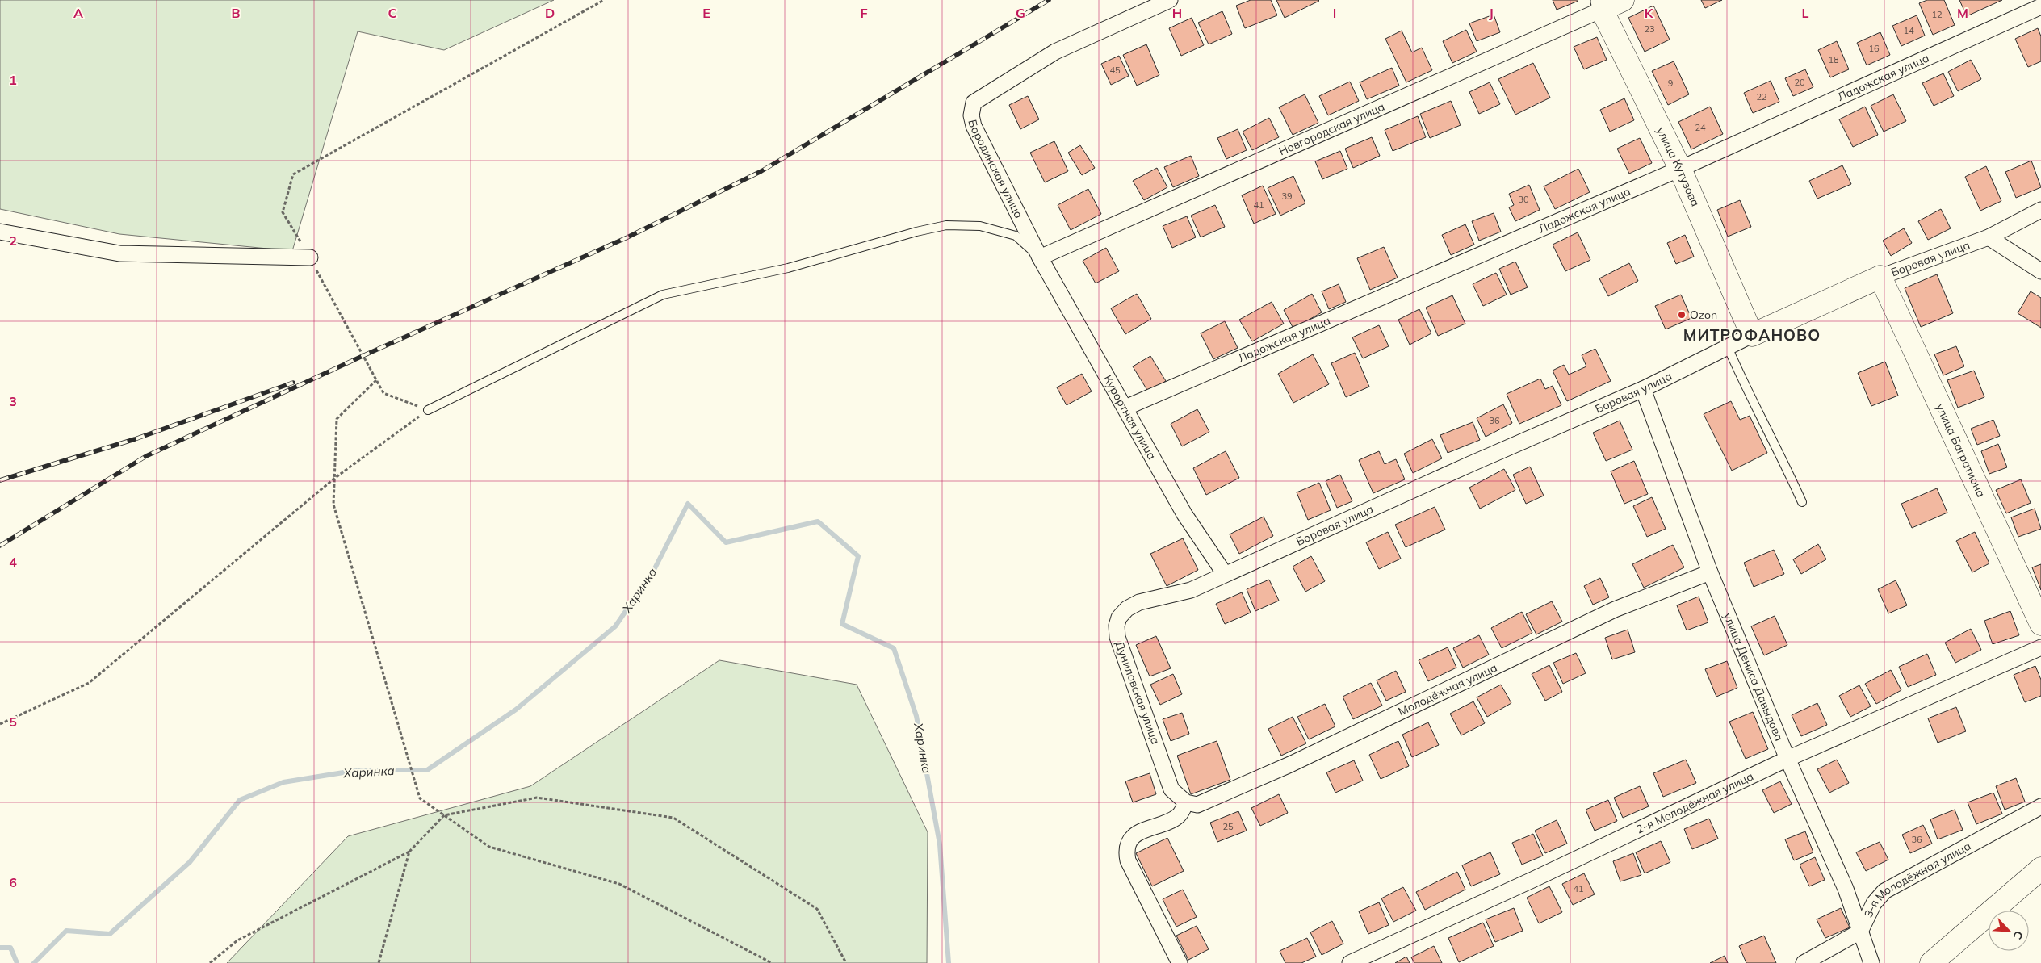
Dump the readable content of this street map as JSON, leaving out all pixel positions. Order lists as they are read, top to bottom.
{
  "streets": {
    "street": [
      "Ладожская улица",
      "Новгородская улица",
      "улица Кутузова",
      "Бородинская улица",
      "Боровая улица",
      "Курортная улица",
      "улица Багратиона",
      "улица Дениса Давыдова",
      "Молодёжная улица",
      "Дуниловская улица",
      "2-я Молодёжная улица",
      "3-я Молодёжная улица"
    ]
  },
  "crossings": [
    ["Ладожская улица", "улица Кутузова"],
    ["Ладожская улица", "Курортная улица"],
    ["Новгородская улица", "улица Кутузова"],
    ["Новгородская улица", "Бородинская улица"],
    ["Новгородская улица", "Курортная улица"],
    ["улица Кутузова", "Боровая улица"],
    ["Бородинская улица", "Курортная улица"],
    ["Боровая улица", "Курортная улица"],
    ["Боровая улица", "улица Багратиона"],
    ["Боровая улица", "улица Дениса Давыдова"],
    ["Боровая улица", "Дуниловская улица"],
    ["Курортная улица", "Дуниловская улица"],
    ["улица Дениса Давыдова", "Молодёжная улица"],
    ["улица Дениса Давыдова", "2-я Молодёжная улица"],
    ["улица Дениса Давыдова", "3-я Молодёжная улица"],
    ["Молодёжная улица", "Дуниловская улица"]
  ],
  "districts": ["МИТРОФАНОВО"],
  "water": ["Харинка"],
  "places": ["Ozon"],
  "house_numbers": [
    "12",
    "23",
    "14",
    "16",
    "18",
    "45",
    "20",
    "9",
    "22",
    "24",
    "39",
    "30",
    "41",
    "36",
    "25",
    "36",
    "41"
  ],
  "north": "bottom right",
  "grid": {
    "columns": [
      "A",
      "B",
      "C",
      "D",
      "E",
      "F",
      "G",
      "H",
      "I",
      "J",
      "K",
      "L",
      "M"
    ],
    "rows": [
      "1",
      "2",
      "3",
      "4",
      "5",
      "6"
    ]
  }
}
